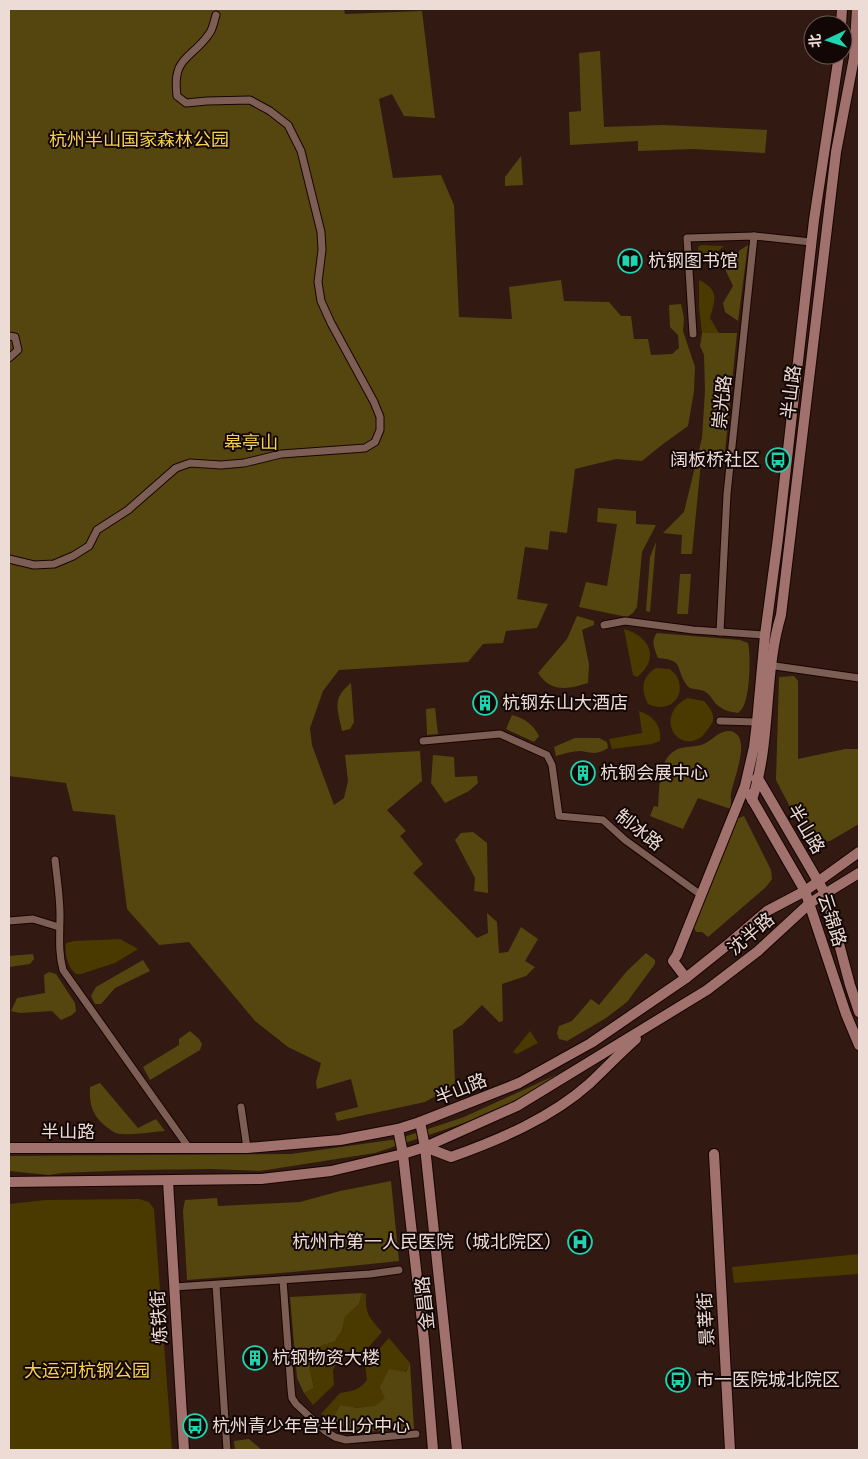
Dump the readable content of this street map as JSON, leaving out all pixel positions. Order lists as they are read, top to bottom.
{
  "streets": {
    "main road": [
      "半山路",
      "云锦路",
      "沈半路",
      "金昌路",
      "炼铁街",
      "景莘街"
    ],
    "street": ["崇光路", "制冰路"]
  },
  "crossings": [
    ["半山路", "制冰路"],
    ["半山路", "云锦路"],
    ["半山路", "沈半路"],
    ["半山路", "金昌路"],
    ["云锦路", "沈半路"]
  ],
  "parks": ["杭州半山国家森林公园", "皋亭山", "大运河杭钢公园"],
  "places": {
    "library": ["杭钢图书馆"],
    "bus stop": ["阔板桥社区", "市一医院城北院区", "杭州青少年宫半山分中心"],
    "building": ["杭钢东山大酒店", "杭钢会展中心", "杭钢物资大楼"],
    "hospital": ["杭州市第一人民医院（城北院区）"]
  },
  "north": "left"
}
